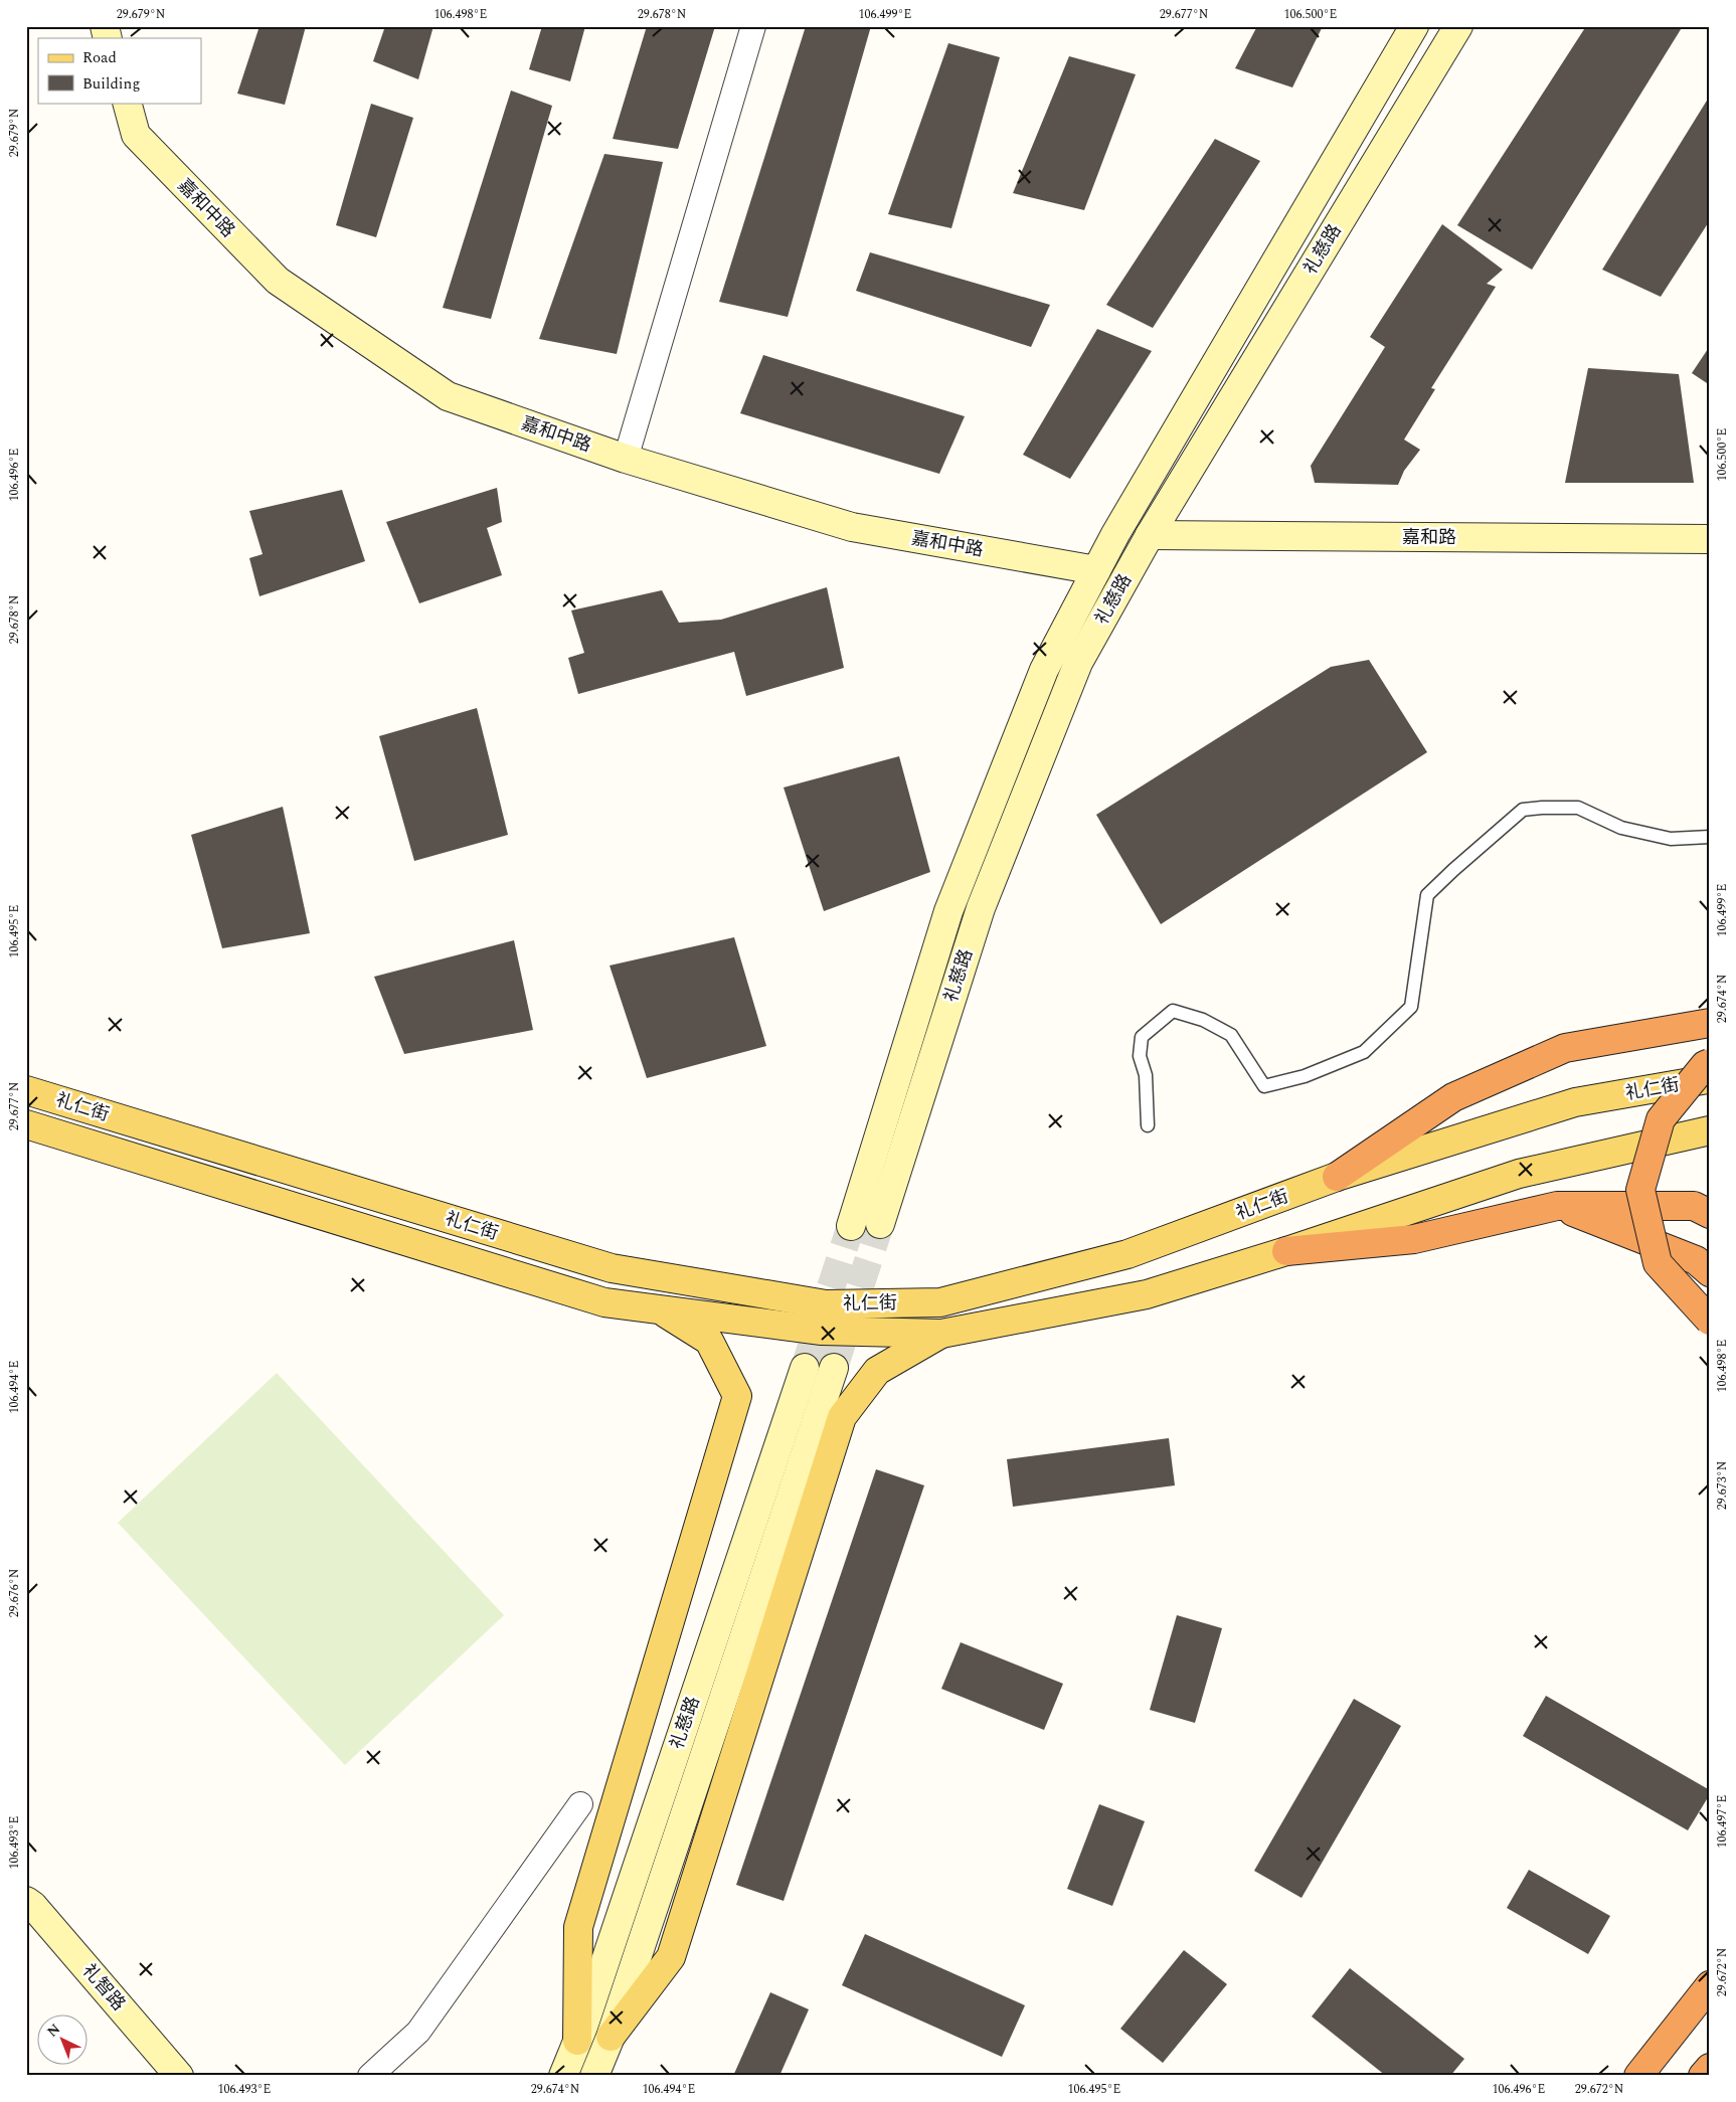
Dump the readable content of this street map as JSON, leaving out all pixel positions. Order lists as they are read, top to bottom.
{
  "streets": {
    "main road": [
      "嘉和中路",
      "礼慈路",
      "嘉和路",
      "礼仁街",
      "礼智路"
    ]
  },
  "crossings": [
    ["嘉和中路", "礼慈路"],
    ["礼慈路", "嘉和路"]
  ],
  "legend": ["Road", "Building"],
  "north": "top left",
  "coordinates": [
    "29.679°N",
    "106.498°E",
    "29.678°N",
    "106.499°E",
    "29.677°N",
    "106.500°E",
    "106.496°E",
    "106.495°E",
    "29.674°N",
    "106.494°E",
    "29.673°N",
    "29.676°N",
    "106.497°E",
    "106.493°E",
    "29.672°N"
  ]
}
